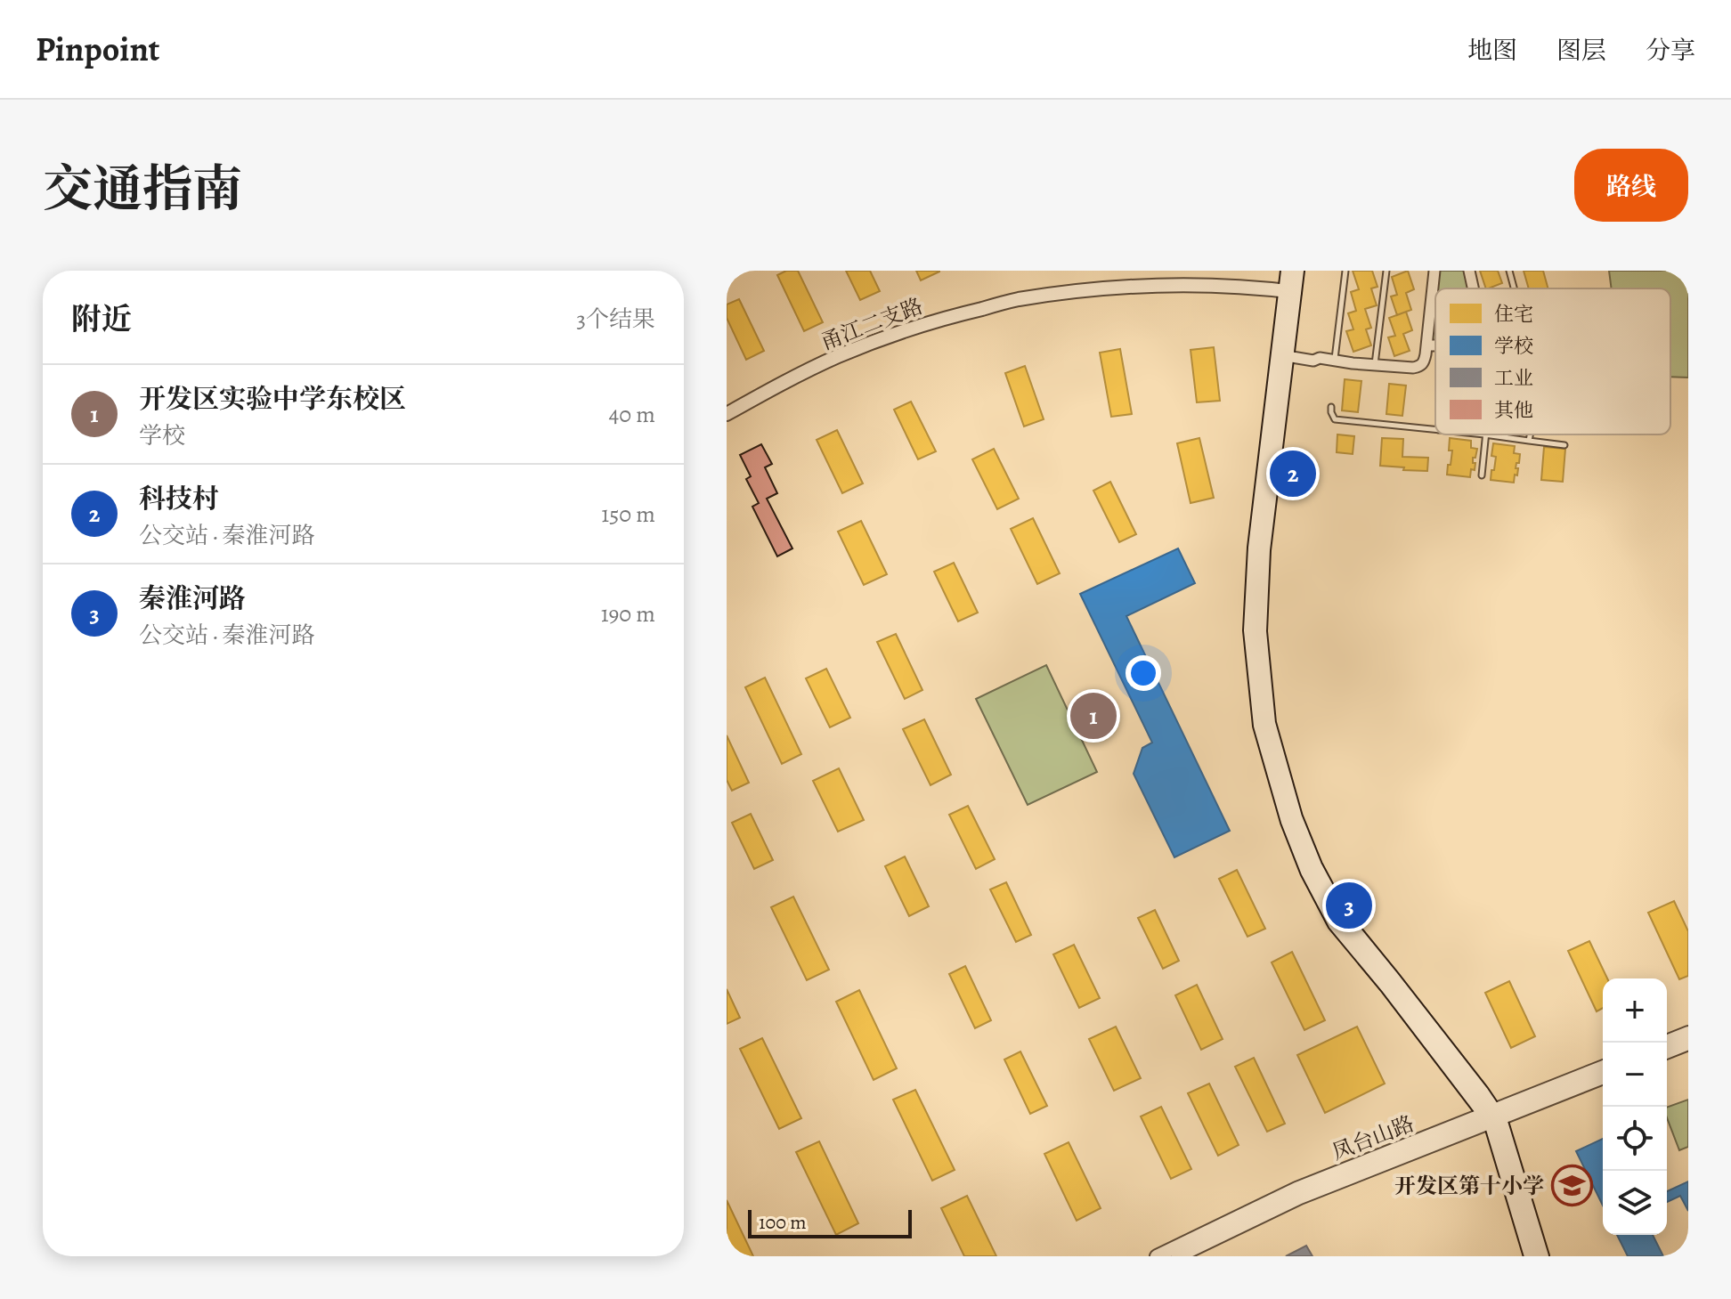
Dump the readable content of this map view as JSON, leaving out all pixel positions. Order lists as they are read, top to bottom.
{
  "streets": {
    "main road": ["甬江二支路", "凤台山路"]
  },
  "places": {
    "school or university": ["开发区第十小学"]
  },
  "legend": [
    "住宅",
    "学校",
    "工业",
    "其他"
  ],
  "scale_bar": "100 m",
  "page": {
    "header": "Pinpoint",
    "nav": ["地图", "图层", "分享"],
    "title": "交通指南",
    "buttons": "路线",
    "heading": ["附近", "3个结果"],
    "list": [
      {
        "mark": "1",
        "name": "开发区实验中学东校区",
        "note": "学校",
        "value": "40 m"
      },
      {
        "mark": "2",
        "name": "科技村",
        "note": "公交站 · 秦淮河路",
        "value": "150 m"
      },
      {
        "mark": "3",
        "name": "秦淮河路",
        "note": "公交站 · 秦淮河路",
        "value": "190 m"
      }
    ],
    "pins": ["2", "1", "3"],
    "map_buttons": ["+", "−"],
    "scale": "100 m"
  }
}
